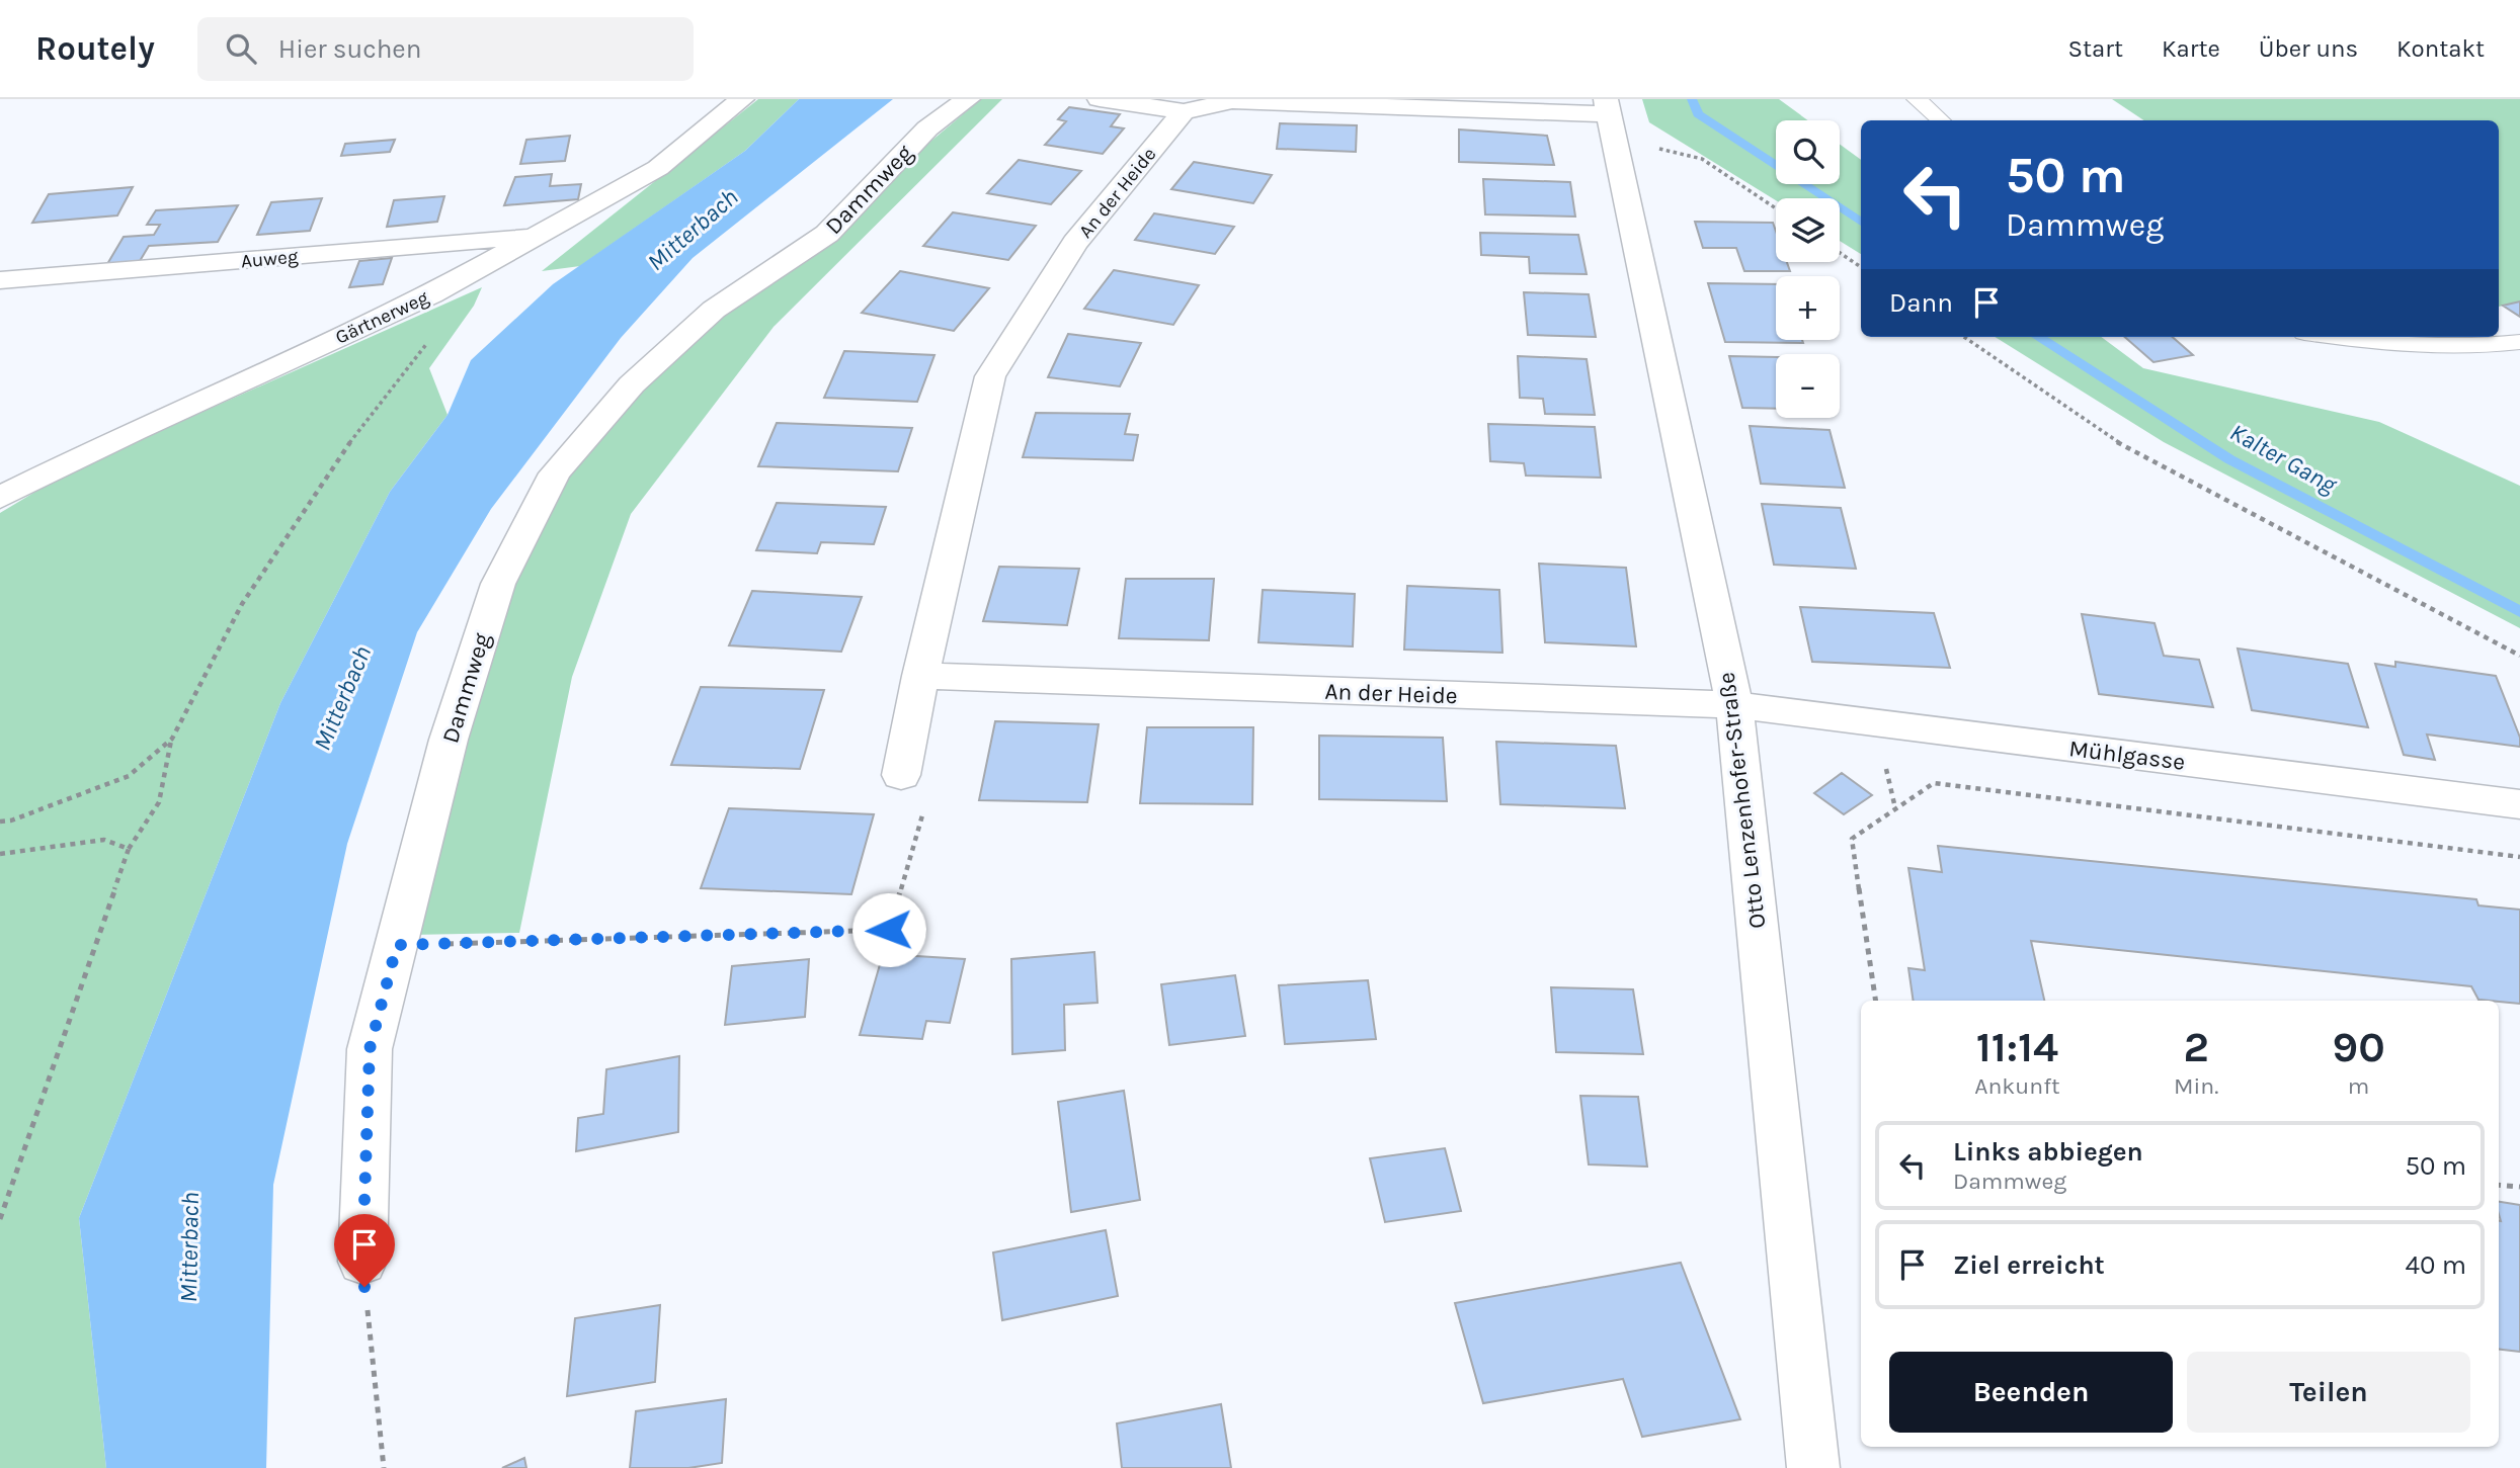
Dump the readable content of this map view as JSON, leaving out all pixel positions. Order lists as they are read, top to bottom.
{
  "streets": {
    "street": [
      "Dammweg",
      "An der Heide",
      "Auweg",
      "Gärtnerweg",
      "Mühlgasse",
      "Otto Lenzenhofer-Straße"
    ]
  },
  "crossings": [
    ["An der Heide", "Mühlgasse"],
    ["An der Heide", "Otto Lenzenhofer-Straße"],
    ["Auweg", "Gärtnerweg"],
    ["Mühlgasse", "Otto Lenzenhofer-Straße"]
  ],
  "water": ["Mitterbach", "Kalter Gang"],
  "page": {
    "header": "Routely",
    "search": "Hier suchen",
    "nav": [
      "Start",
      "Karte",
      "Über uns",
      "Kontakt"
    ],
    "map_buttons": ["+", "−"],
    "turn": ["50 m", "Dammweg"],
    "then": "Dann",
    "eta": [
      "11:14",
      "Ankunft",
      "2",
      "Min.",
      "90",
      "m"
    ],
    "list": [
      {
        "name": "Links abbiegen",
        "note": "Dammweg",
        "value": "50 m"
      },
      {
        "name": "Ziel erreicht",
        "value": "40 m"
      }
    ],
    "buttons": ["Beenden", "Teilen"]
  }
}
